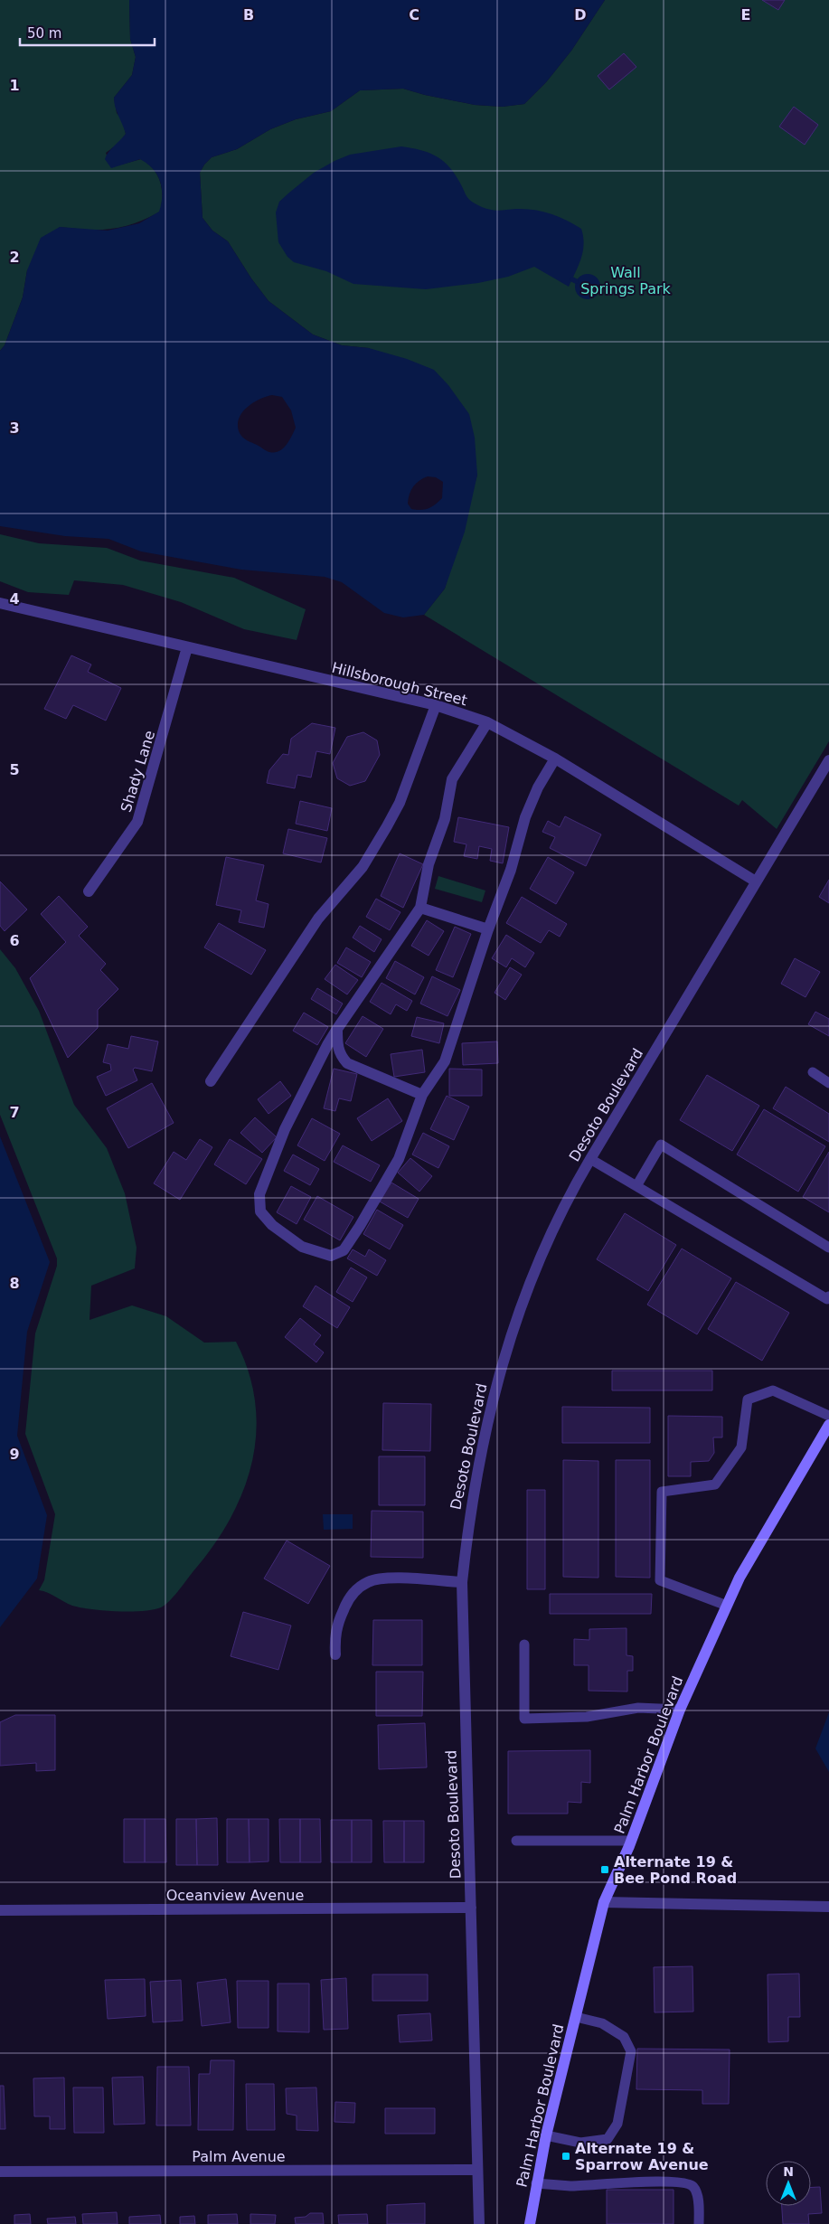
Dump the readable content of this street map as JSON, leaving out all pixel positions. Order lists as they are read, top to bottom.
{
  "streets": {
    "main road": ["Palm Harbor Boulevard"],
    "street": [
      "Hillsborough Street",
      "Shady Lane",
      "Desoto Boulevard",
      "Oceanview Avenue",
      "Palm Avenue"
    ]
  },
  "crossings": [
    ["Hillsborough Street", "Shady Lane"],
    ["Hillsborough Street", "Desoto Boulevard"],
    ["Desoto Boulevard", "Oceanview Avenue"],
    ["Desoto Boulevard", "Palm Avenue"]
  ],
  "parks": ["Wall Springs Park"],
  "places": {
    "transit": ["Alternate 19 & Bee Pond Road", "Alternate 19 & Sparrow Avenue"]
  },
  "scale_bar": "50 m",
  "north": "top",
  "grid": {
    "columns": [
      "B",
      "C",
      "D",
      "E"
    ],
    "rows": [
      "1",
      "2",
      "3",
      "4",
      "5",
      "6",
      "7",
      "8",
      "9"
    ]
  }
}
